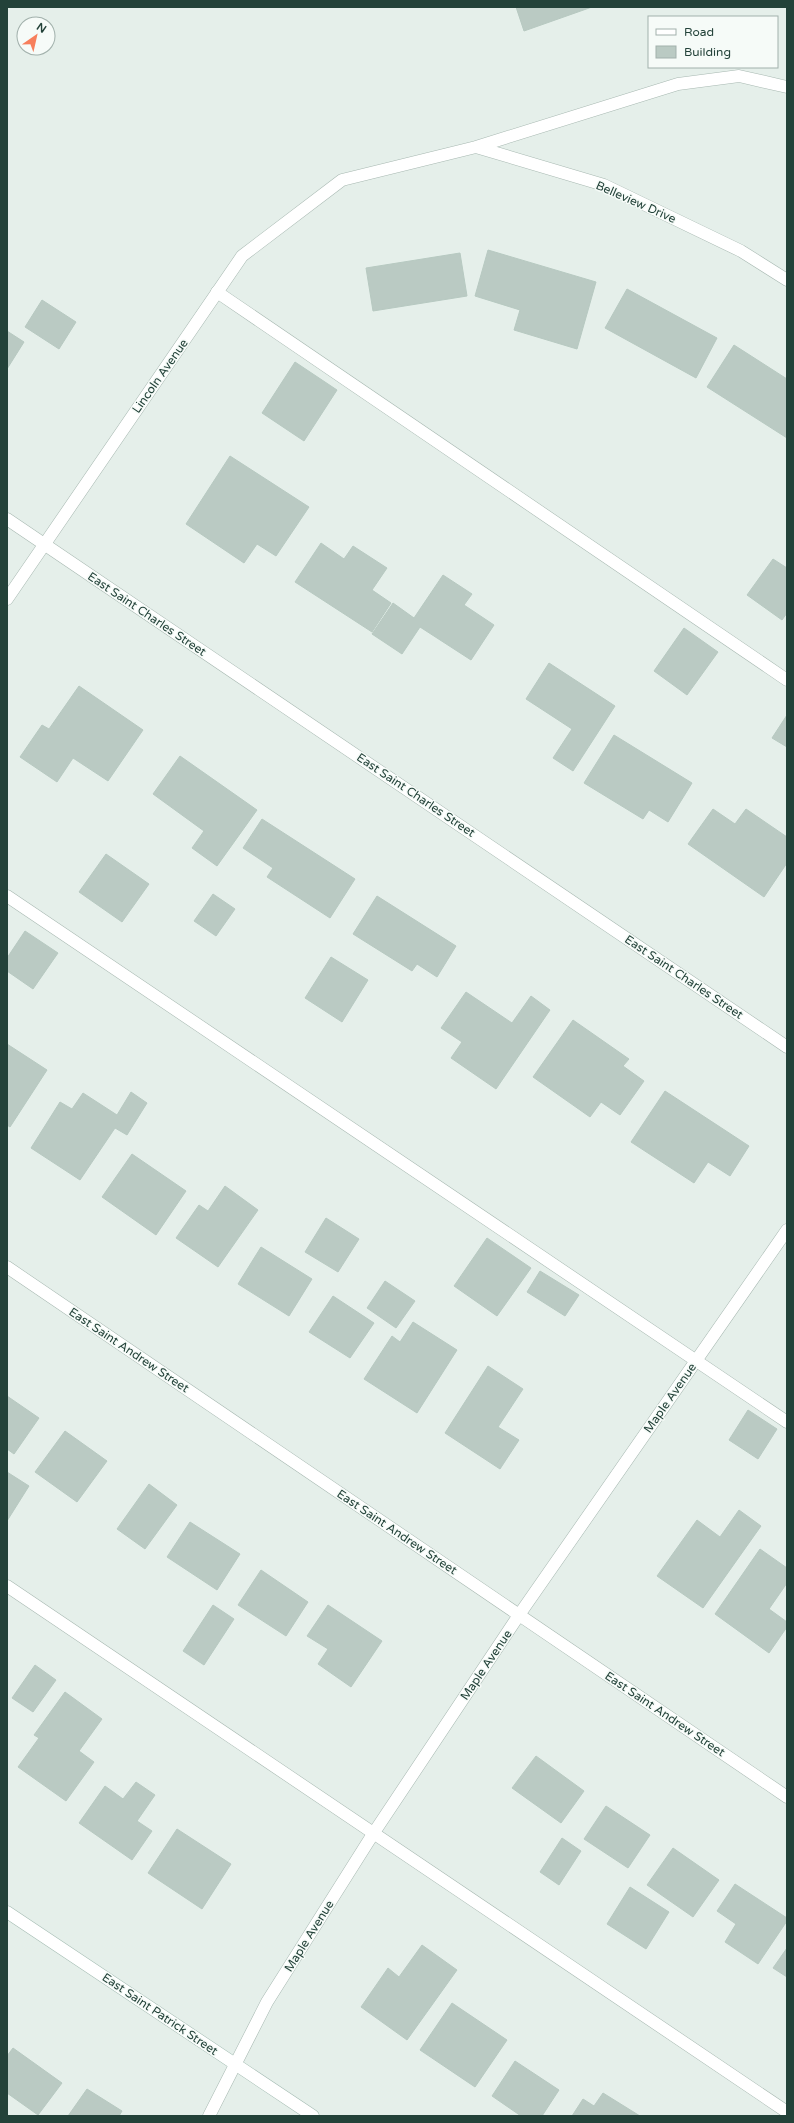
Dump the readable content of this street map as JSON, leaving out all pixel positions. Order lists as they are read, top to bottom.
{
  "streets": {
    "street": [
      "Belleview Drive",
      "Lincoln Avenue",
      "East Saint Charles Street",
      "East Saint Andrew Street",
      "Maple Avenue",
      "East Saint Patrick Street"
    ]
  },
  "crossings": [
    ["Belleview Drive", "Lincoln Avenue"],
    ["Lincoln Avenue", "East Saint Charles Street"],
    ["East Saint Andrew Street", "Maple Avenue"],
    ["Maple Avenue", "East Saint Patrick Street"]
  ],
  "legend": ["Road", "Building"],
  "north": "top right"
}
